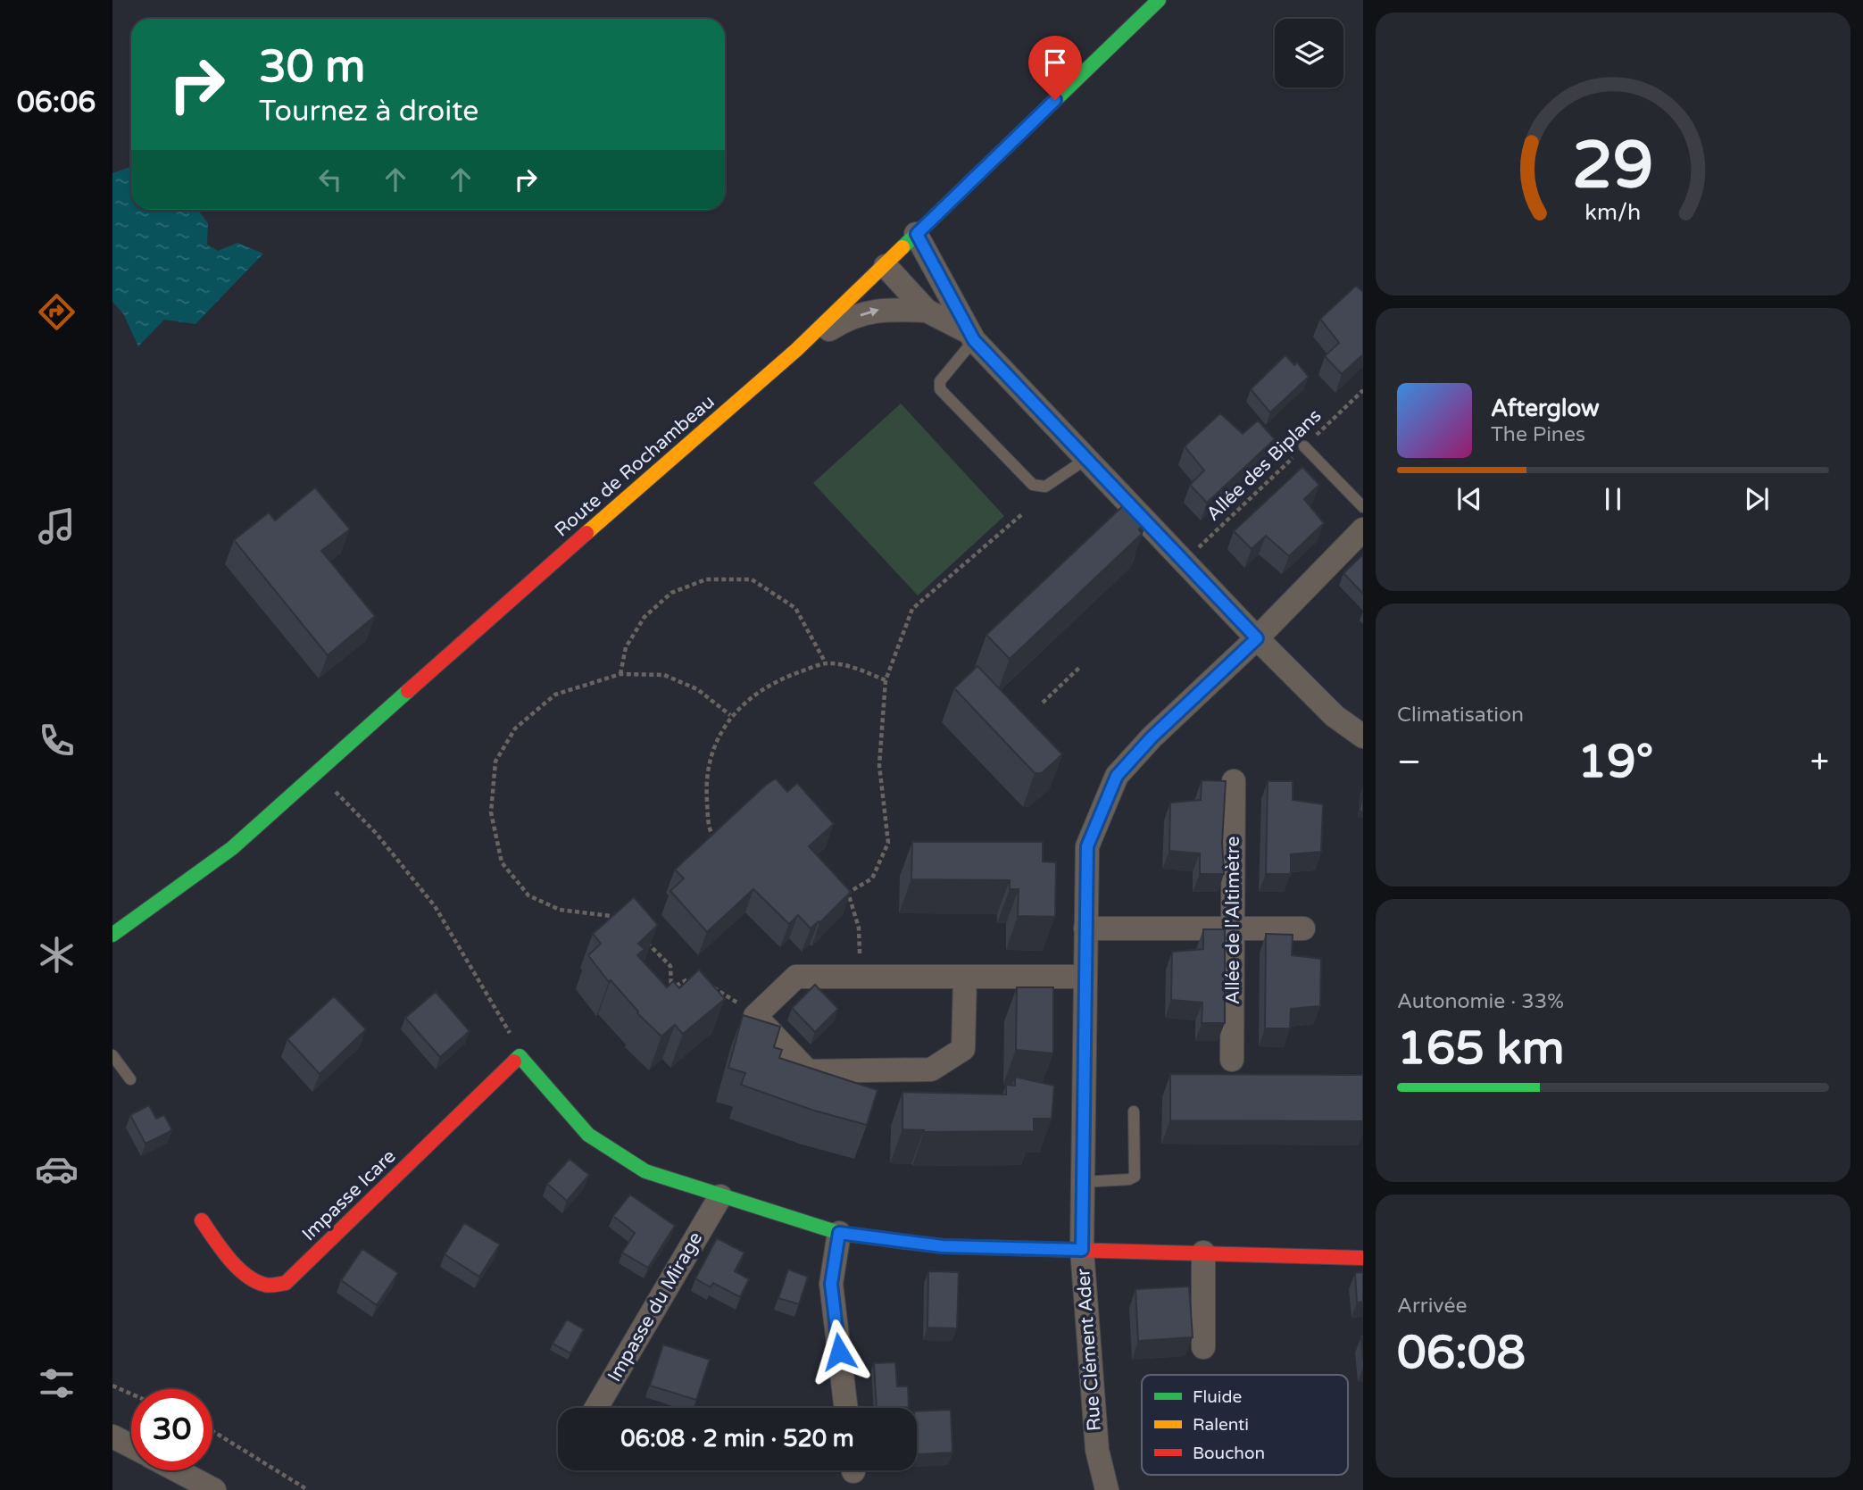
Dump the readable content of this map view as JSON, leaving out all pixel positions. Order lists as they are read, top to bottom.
{
  "streets": {
    "main road": ["Route de Rochambeau", "Impasse Icare"],
    "street": ["Allée de l'Altimètre", "Impasse du Mirage", "Rue Clément Ader"],
    "path": ["Allée des Biplans"]
  },
  "legend": ["Fluide", "Ralenti", "Bouchon"],
  "page": {
    "tabs": "06:06",
    "turn": ["30 m", "Tournez à droite"],
    "song": ["Afterglow", "The Pines"],
    "tile": [
      "Climatisation",
      ["Autonomie · 33%", "165 km"],
      ["Arrivée", "06:08"]
    ],
    "heat": ["−", "19°", "+"],
    "limit": "30",
    "trip": "06:08 · 2 min · 520 m",
    "gauge": ["29", "km/h"]
  }
}
